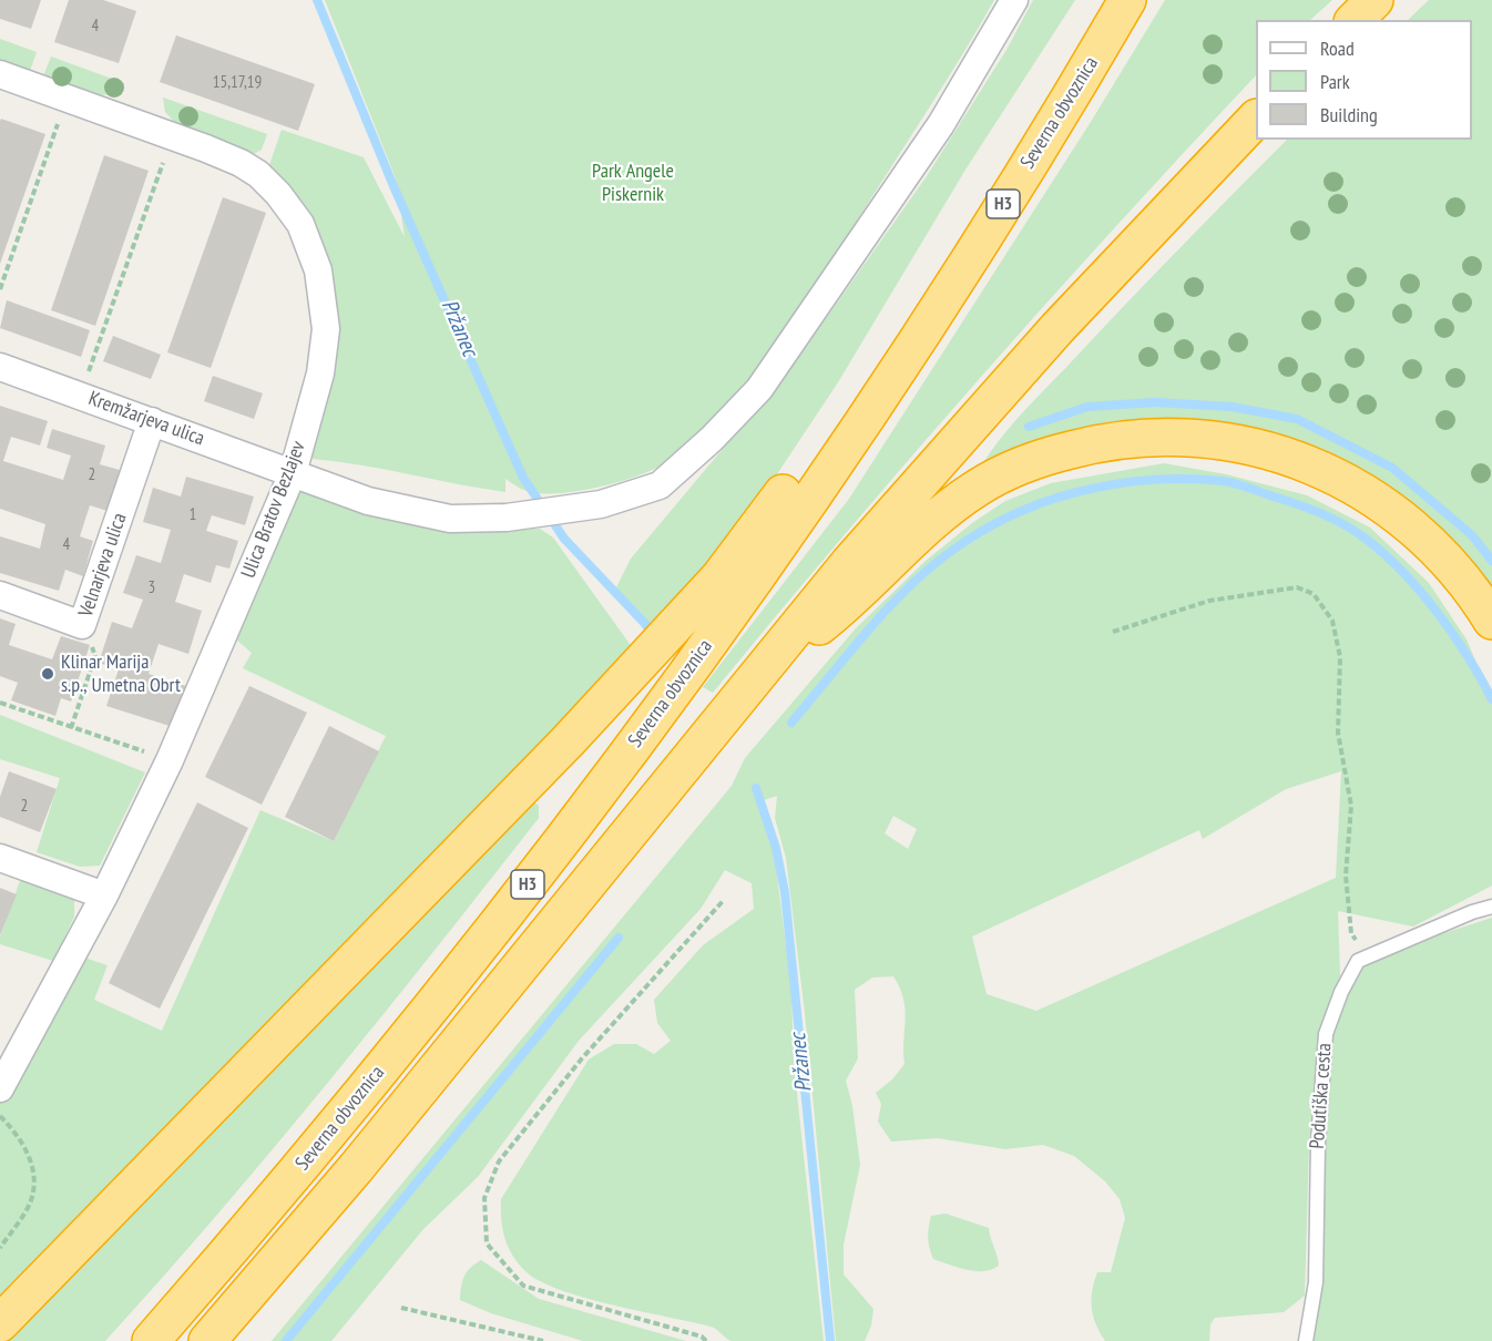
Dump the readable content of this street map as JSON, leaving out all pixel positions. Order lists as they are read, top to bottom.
{
  "streets": {
    "highway": ["Severna obvoznica", "H3"],
    "street": ["Kremžarjeva ulica", "Ulica Bratov Bezlajev", "Velnarjeva ulica"],
    "lane": ["Podutiška cesta"]
  },
  "crossings": [
    ["Kremžarjeva ulica", "Ulica Bratov Bezlajev"],
    ["Kremžarjeva ulica", "Velnarjeva ulica"]
  ],
  "water": ["Pržanec"],
  "parks": ["Park Angele Piskernik"],
  "places": ["Klinar Marija s.p., Umetna Obrt"],
  "house_numbers": [
    "4",
    "15,17,19",
    "2",
    "1",
    "4",
    "3",
    "2"
  ],
  "legend": ["Road", "Park", "Building"]
}
